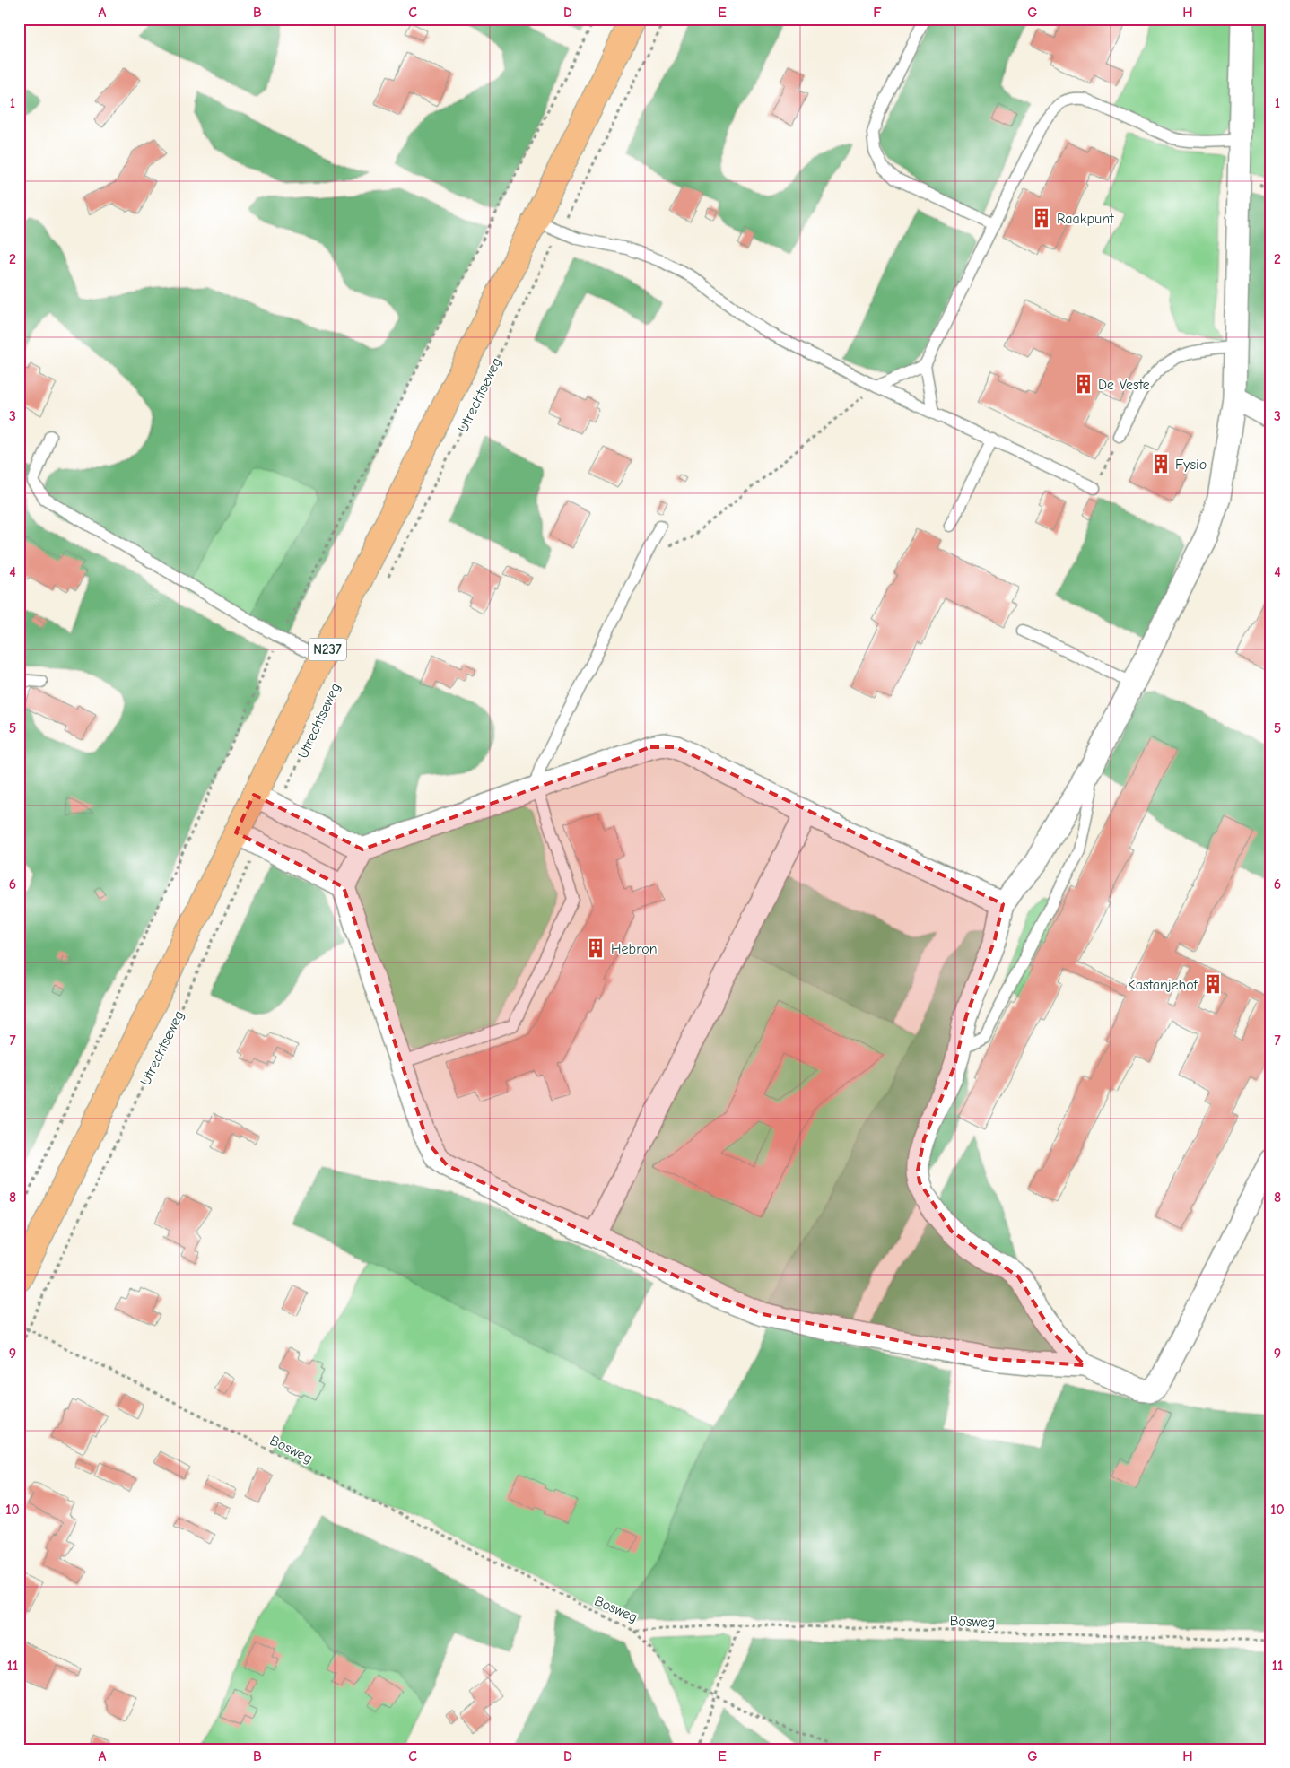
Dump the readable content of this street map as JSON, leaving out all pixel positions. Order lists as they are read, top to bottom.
{
  "streets": {
    "main road": ["Utrechtseweg", "N237"],
    "path": ["Bosweg"]
  },
  "crossings": [
    ["Utrechtseweg", "Bosweg"]
  ],
  "places": {
    "building": [
      "Raakpunt",
      "De Veste",
      "Fysio",
      "Hebron",
      "Kastanjehof"
    ]
  },
  "grid": {
    "columns": [
      "A",
      "B",
      "C",
      "D",
      "E",
      "F",
      "G",
      "H"
    ],
    "rows": [
      "1",
      "2",
      "3",
      "4",
      "5",
      "6",
      "7",
      "8",
      "9",
      "10",
      "11"
    ]
  }
}
